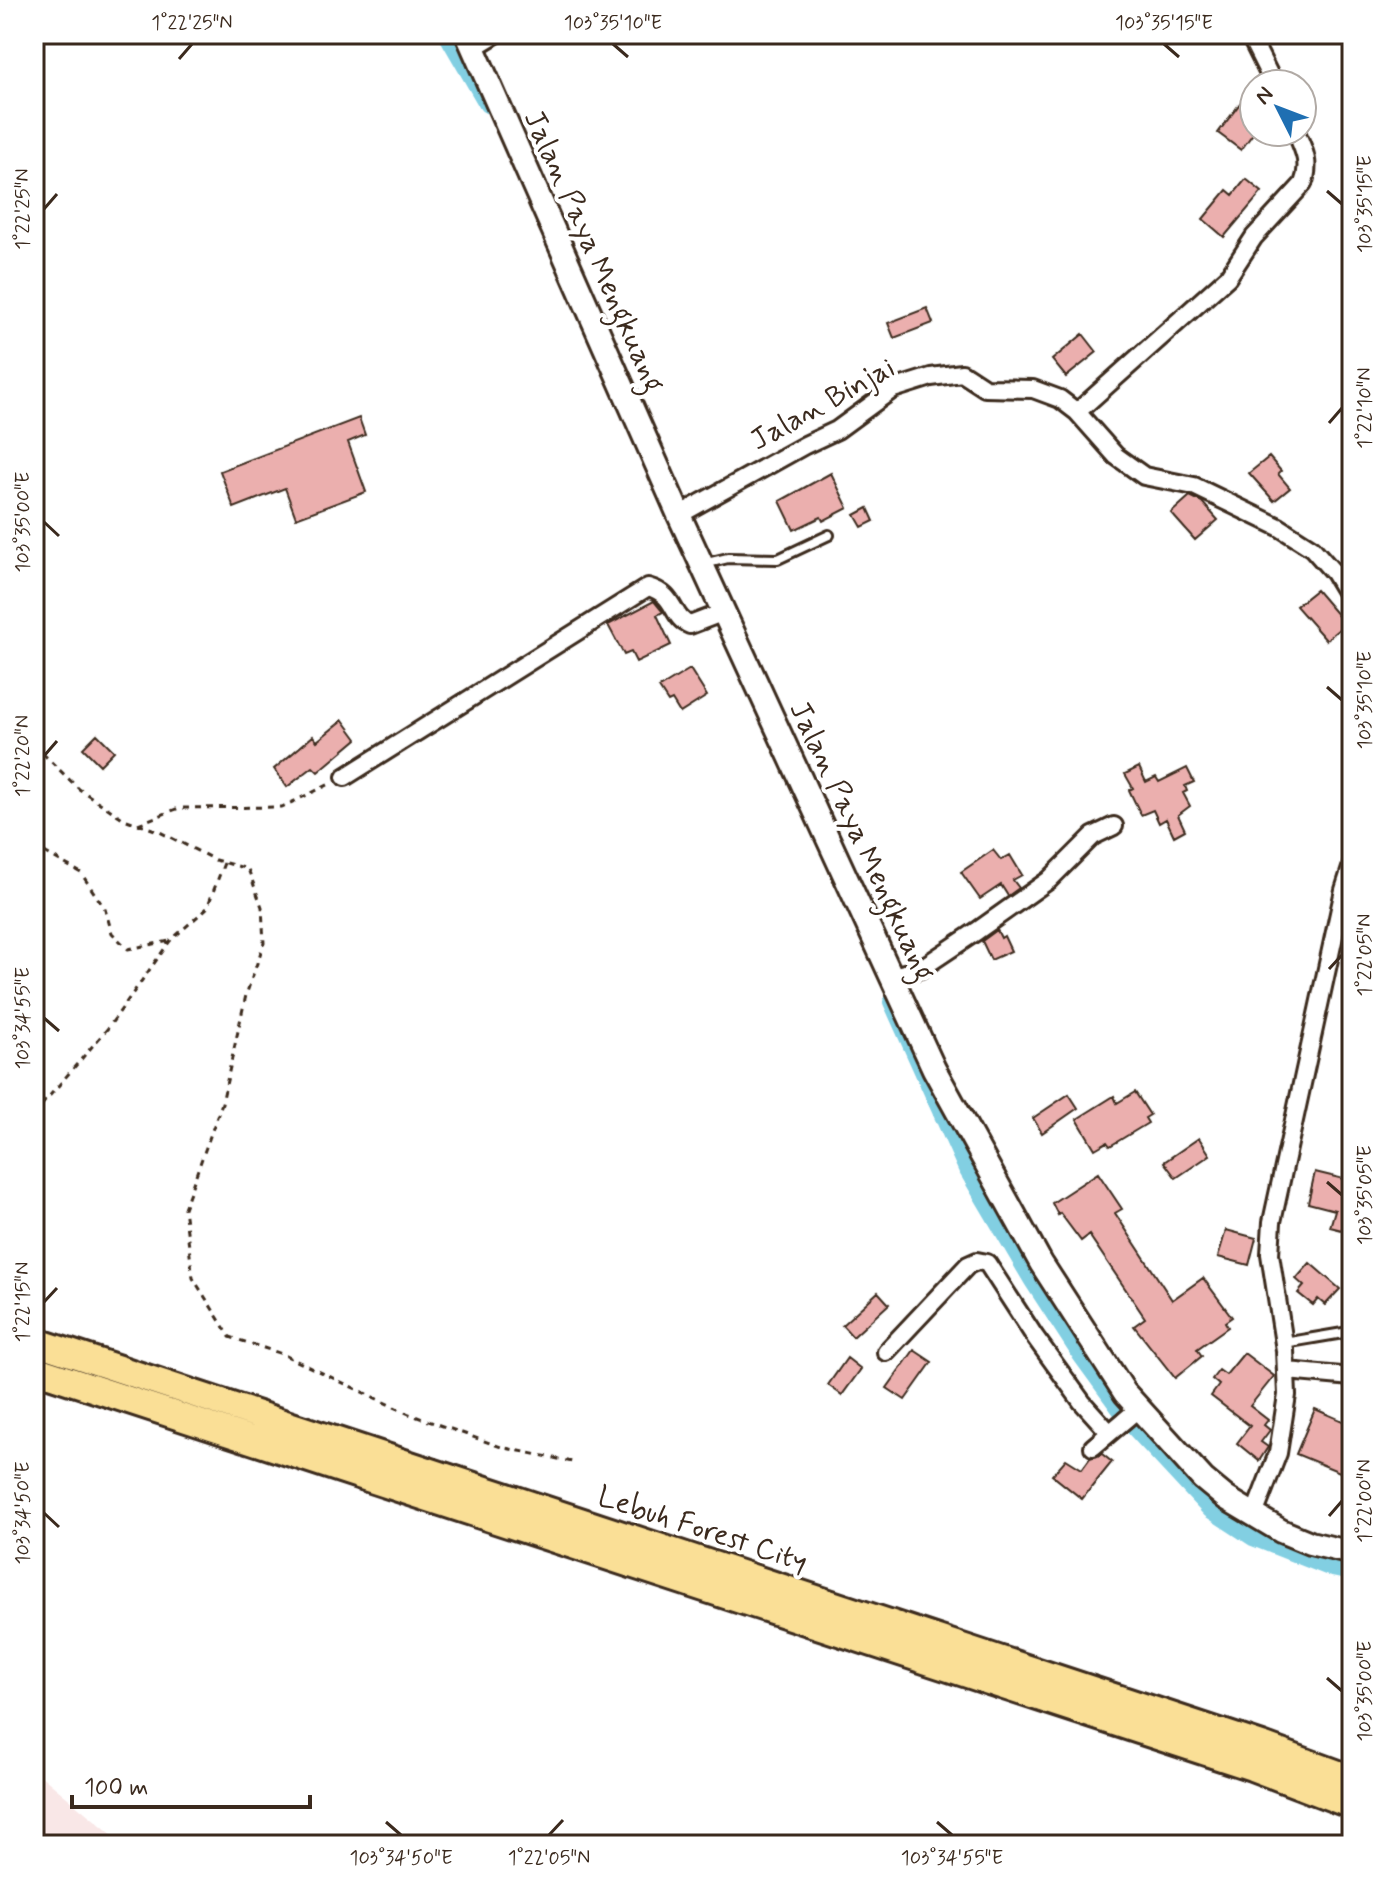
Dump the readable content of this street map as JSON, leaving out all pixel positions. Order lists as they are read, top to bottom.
{
  "streets": {
    "main road": ["Lebuh Forest City"],
    "street": ["Jalan Paya Mengkuang", "Jalan Binjai"]
  },
  "crossings": [
    ["Jalan Paya Mengkuang", "Jalan Binjai"]
  ],
  "scale_bar": "100 m",
  "north": "top left",
  "coordinates": [
    "1°22'25\"N",
    "103°35'10\"E",
    "103°35'15\"E",
    "1°22'10\"N",
    "103°35'00\"E",
    "1°22'20\"N",
    "1°22'05\"N",
    "103°34'55\"E",
    "103°35'05\"E",
    "1°22'15\"N",
    "1°22'00\"N",
    "103°34'50\"E"
  ]
}
